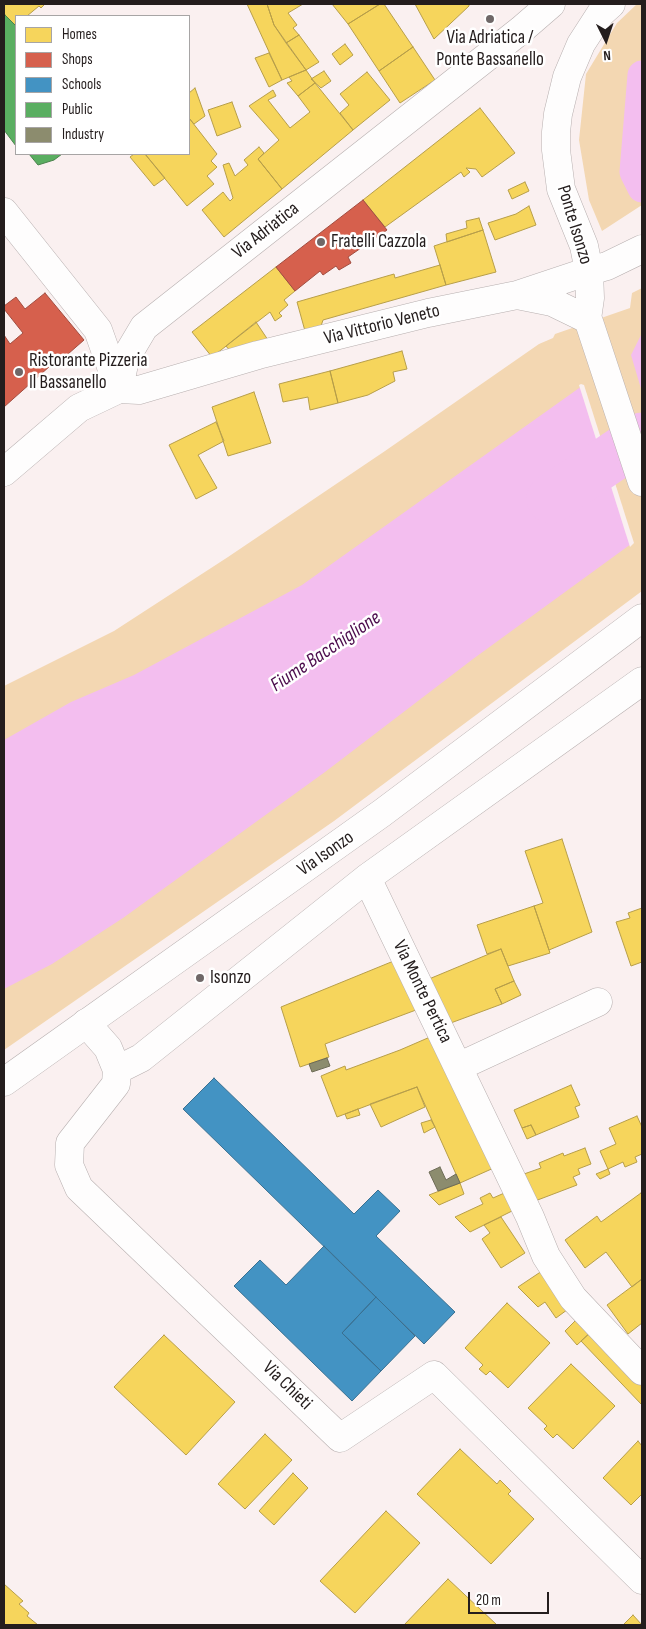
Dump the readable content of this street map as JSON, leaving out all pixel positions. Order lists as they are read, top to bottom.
{
  "streets": {
    "street": [
      "Ponte Isonzo",
      "Via Adriatica",
      "Via Vittorio Veneto",
      "Via Isonzo",
      "Via Monte Pertica",
      "Via Chieti"
    ]
  },
  "crossings": [
    ["Ponte Isonzo", "Via Vittorio Veneto"],
    ["Via Adriatica", "Via Vittorio Veneto"]
  ],
  "water": ["Fiume Bacchiglione"],
  "places": [
    "Via Adriatica / Ponte Bassanello",
    "Fratelli Cazzola",
    "Ristorante Pizzeria Il Bassanello",
    "Isonzo"
  ],
  "legend": [
    "Homes",
    "Shops",
    "Schools",
    "Public",
    "Industry"
  ],
  "scale_bar": "20 m",
  "north": "bottom"
}
